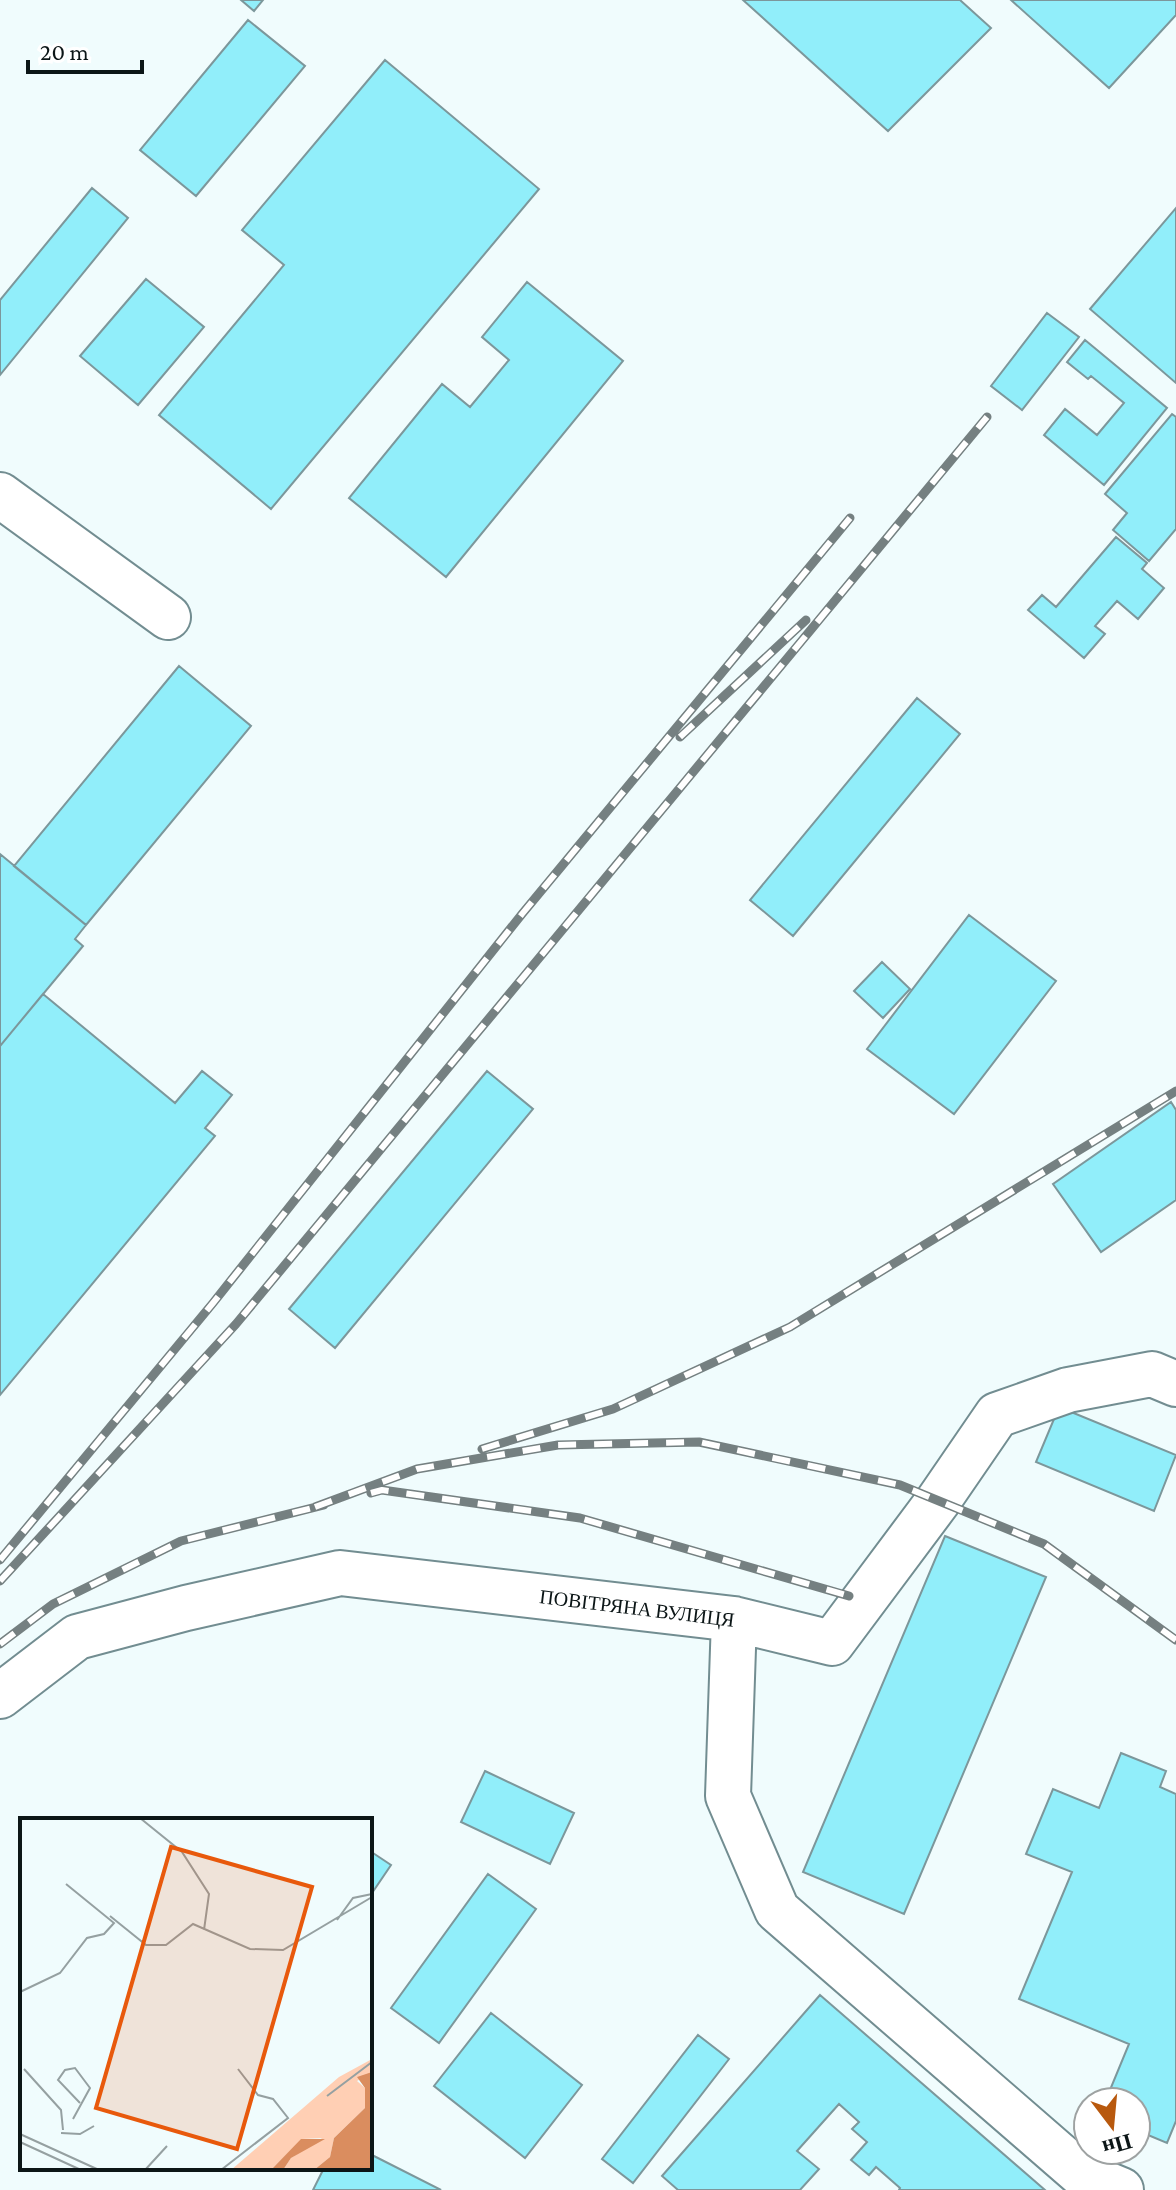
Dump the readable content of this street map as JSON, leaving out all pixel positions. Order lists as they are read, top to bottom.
{
  "streets": {
    "lane": ["ПОВІТРЯНА ВУЛИЦЯ"]
  },
  "scale_bar": "20 m",
  "north": "bottom"
}
